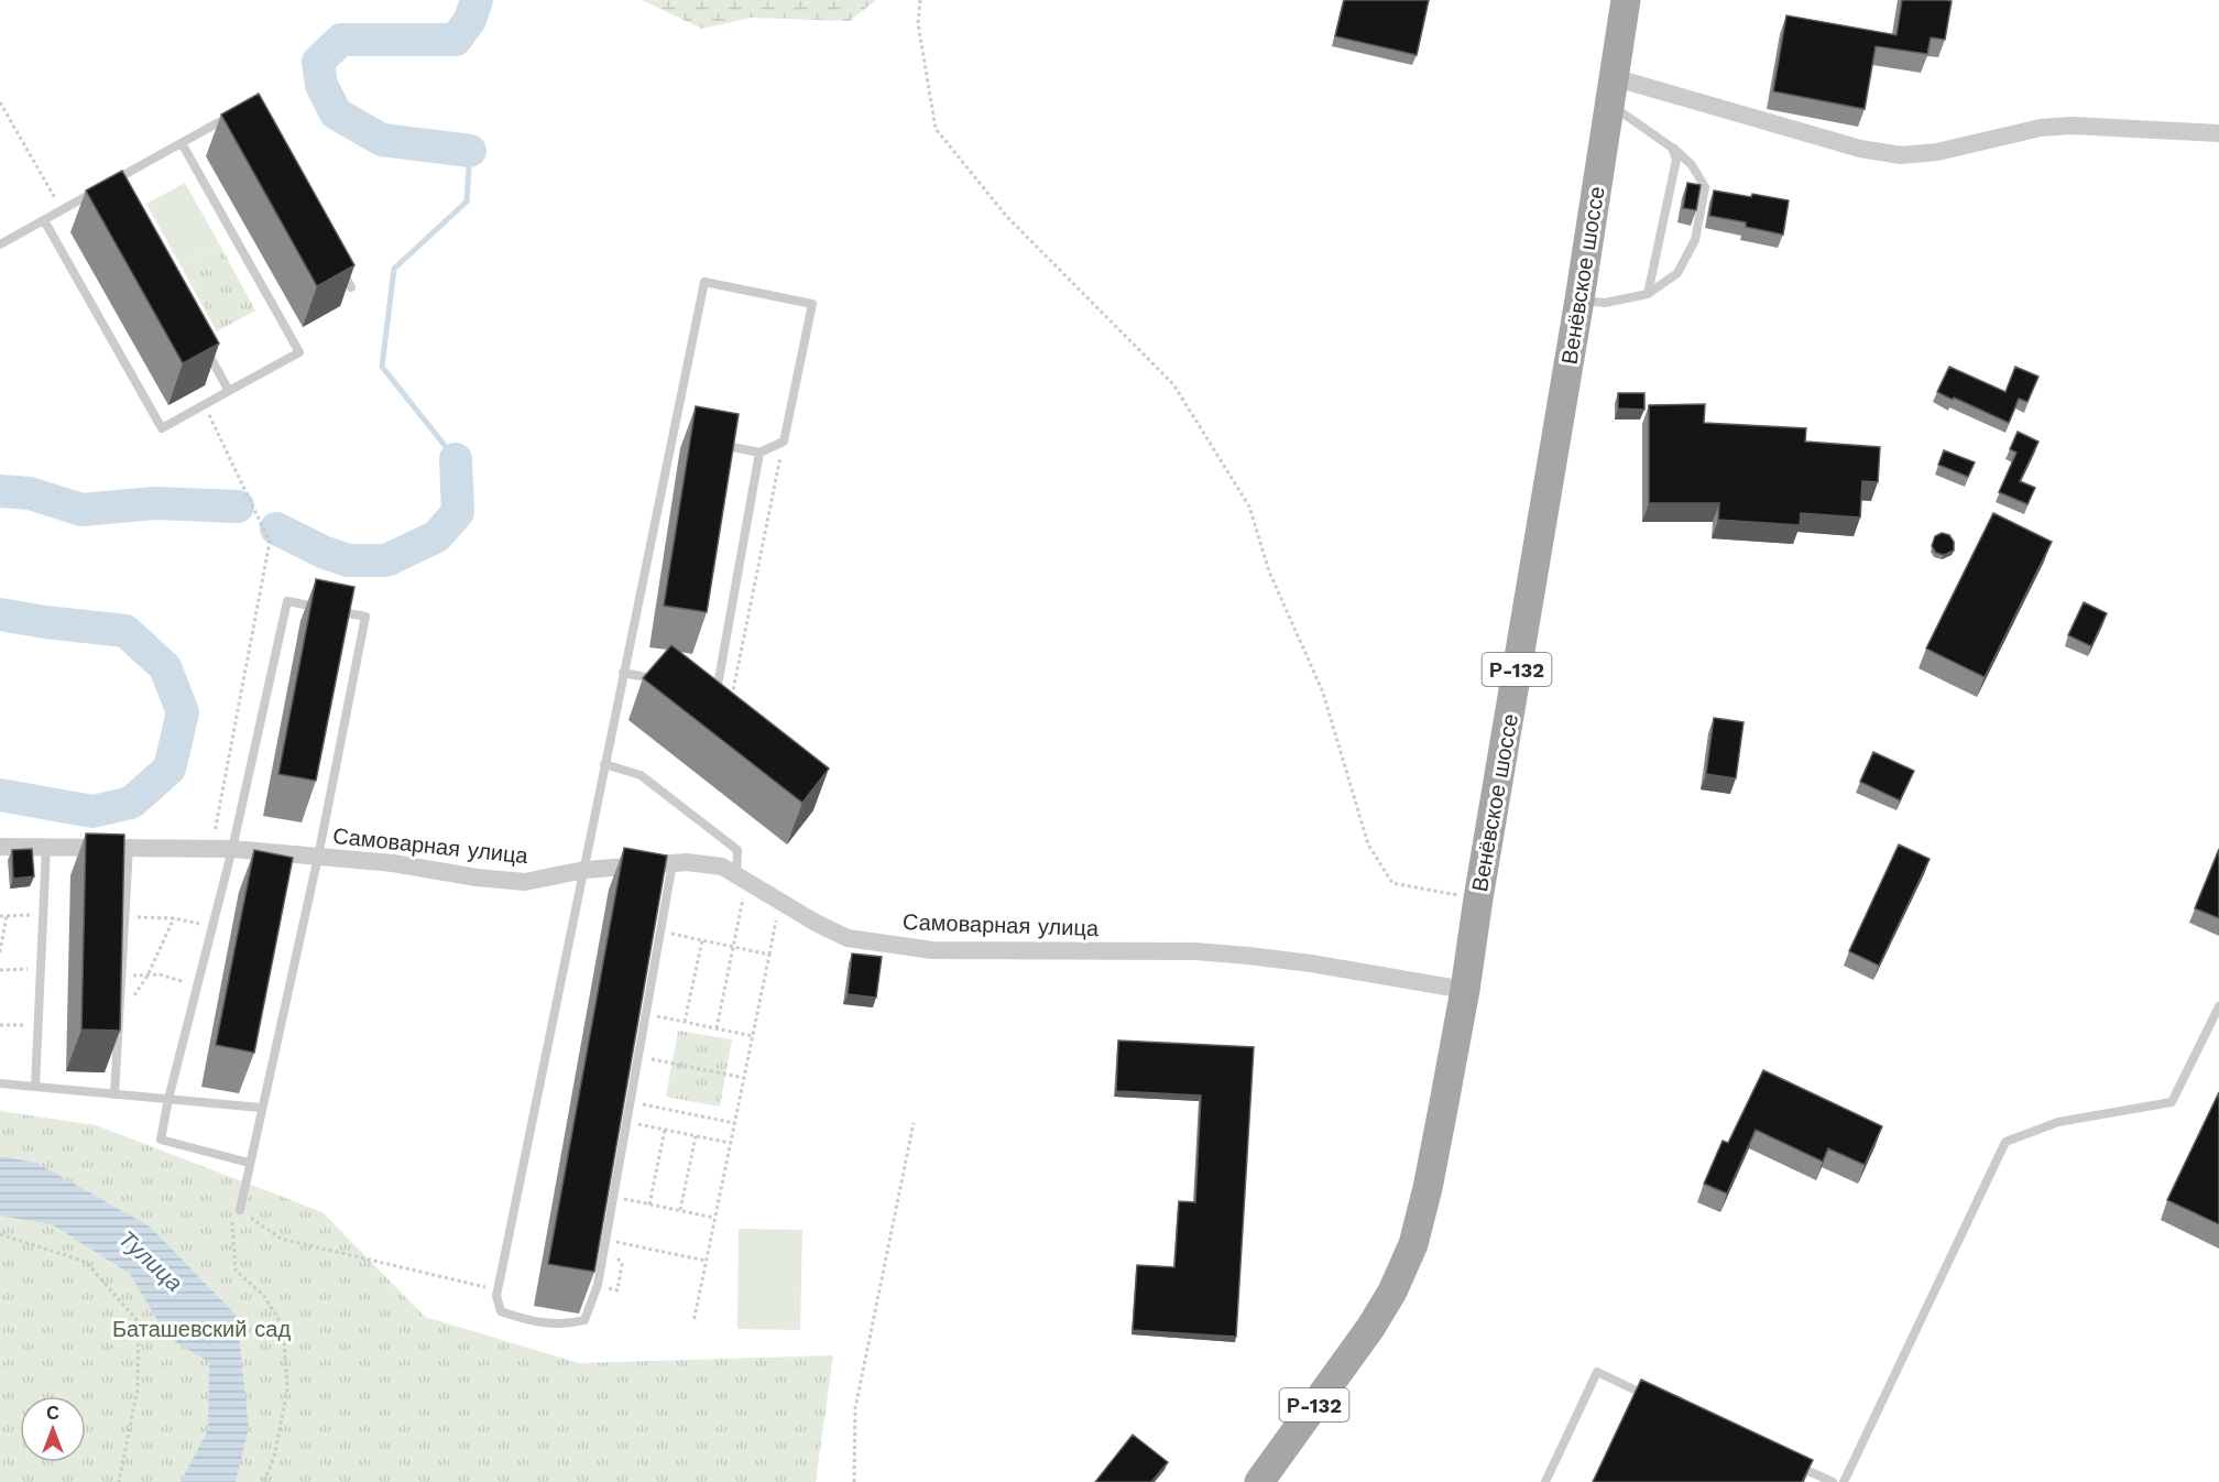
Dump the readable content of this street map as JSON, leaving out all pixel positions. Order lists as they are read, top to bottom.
{
  "streets": {
    "main road": ["Венёвское шоссе", "Р-132"],
    "street": ["Самоварная улица"]
  },
  "crossings": [
    ["Венёвское шоссе", "Самоварная улица"]
  ],
  "water": ["Тулица"],
  "parks": ["Баташевский сад"],
  "north": "top"
}
